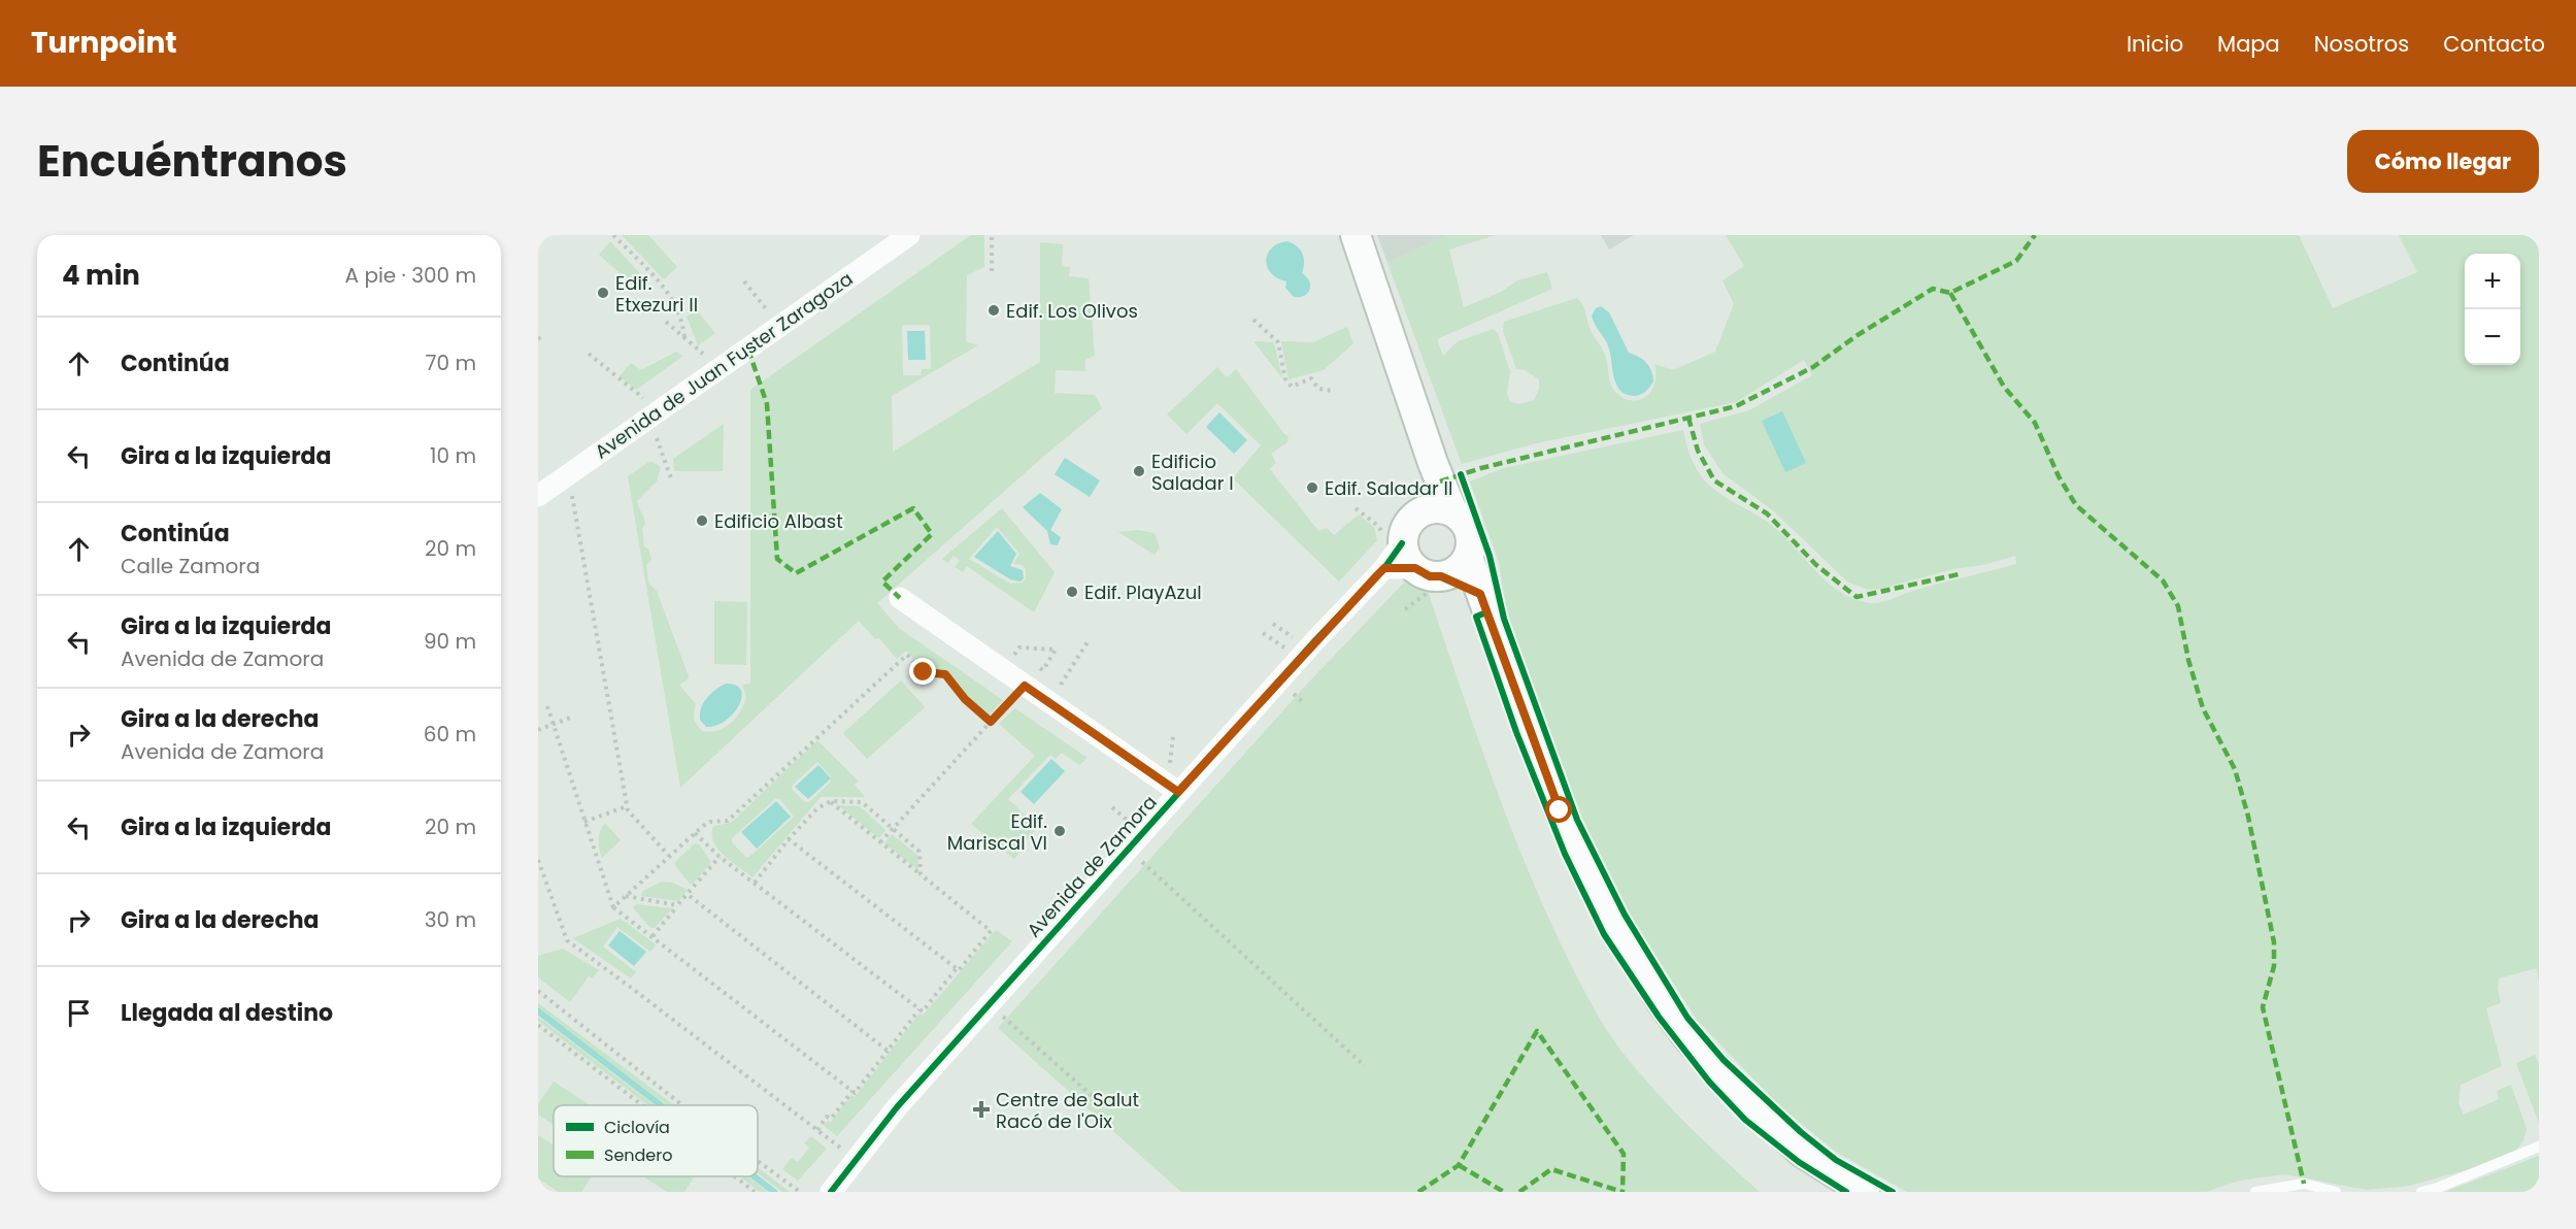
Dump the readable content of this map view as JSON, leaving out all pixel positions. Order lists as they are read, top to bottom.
{
  "streets": {
    "street": ["Avenida de Juan Fuster Zaragoza", "Avenida de Zamora"]
  },
  "places": {
    "other": [
      "Edif. Etxezuri II",
      "Edif. Los Olivos",
      "Edificio Saladar I",
      "Edif. Saladar II",
      "Edificio Albast",
      "Edif. PlayAzul",
      "Edif. Mariscal VI"
    ],
    "health": ["Centre de Salut Racó de l'Oix"]
  },
  "legend": ["Ciclovía", "Sendero"],
  "page": {
    "header": "Turnpoint",
    "nav": [
      "Inicio",
      "Mapa",
      "Nosotros",
      "Contacto"
    ],
    "title": "Encuéntranos",
    "buttons": "Cómo llegar",
    "heading": ["4 min", "A pie · 300 m"],
    "map_buttons": ["+", "−"],
    "list": [
      ["Continúa", "70 m"],
      ["Gira a la izquierda", "10 m"],
      ["Continúa", "Calle Zamora", "20 m"],
      ["Gira a la izquierda", "Avenida de Zamora", "90 m"],
      ["Gira a la derecha", "Avenida de Zamora", "60 m"],
      ["Gira a la izquierda", "20 m"],
      ["Gira a la derecha", "30 m"],
      "Llegada al destino"
    ]
  }
}
